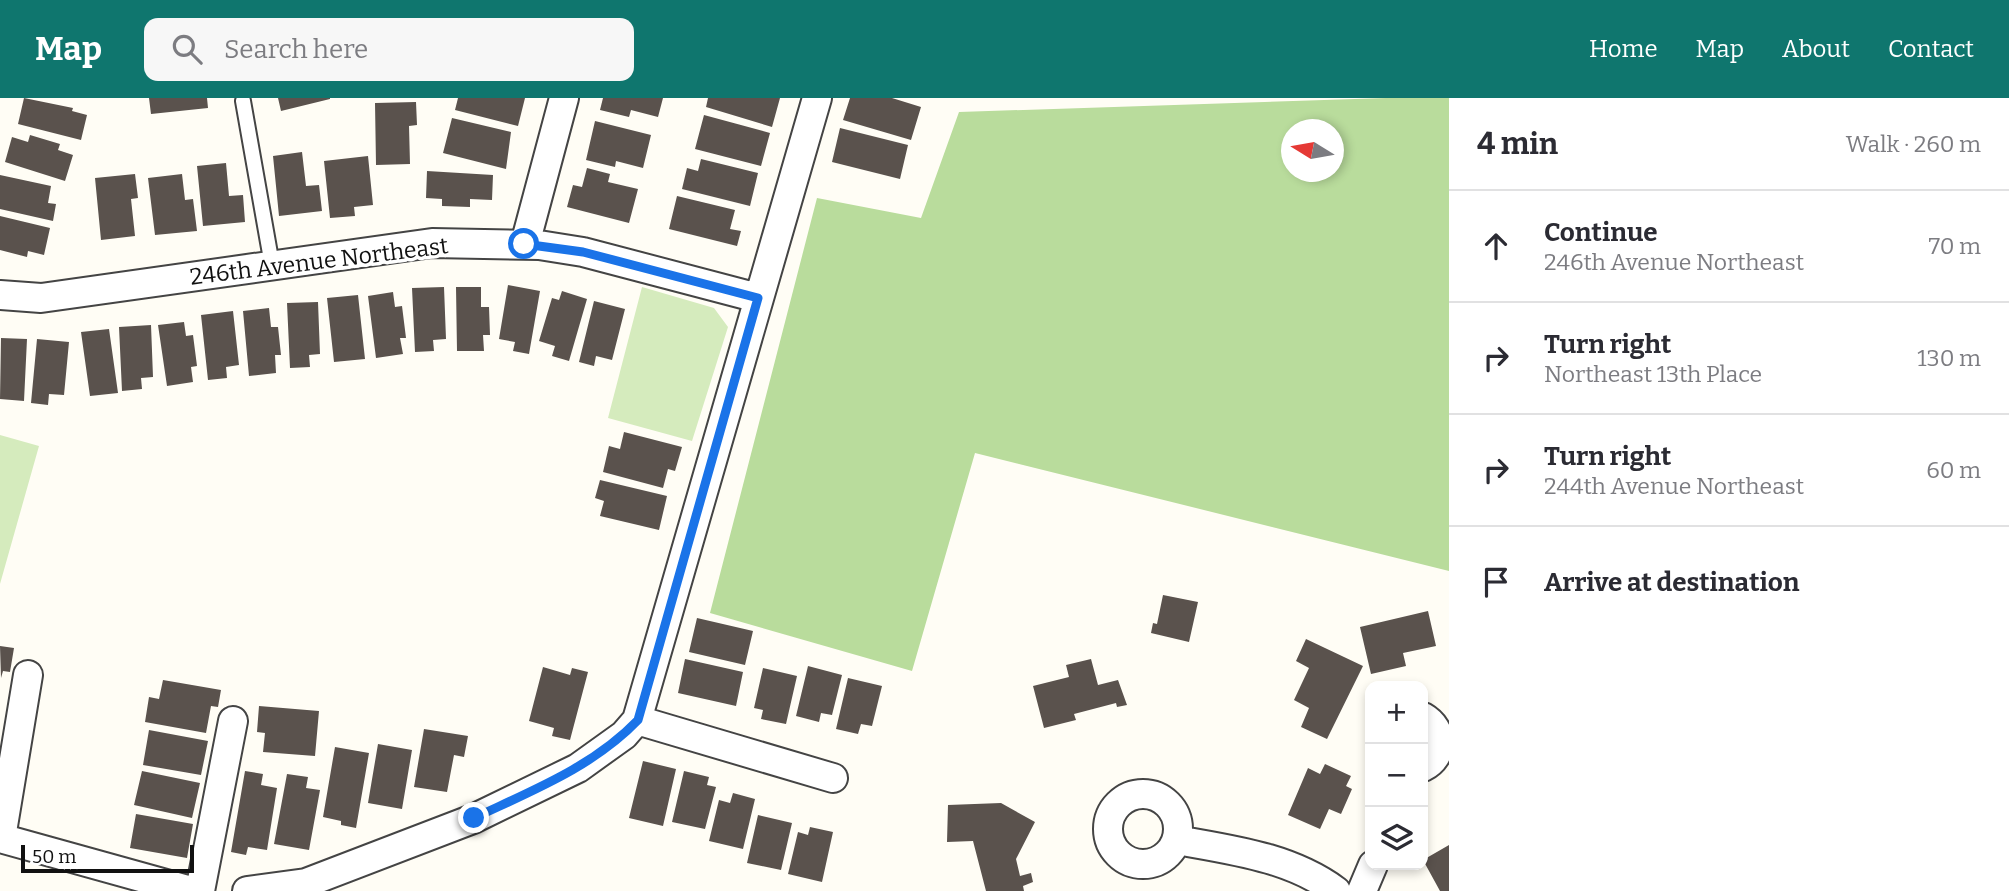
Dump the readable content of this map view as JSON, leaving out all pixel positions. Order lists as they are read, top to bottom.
{
  "streets": {
    "street": ["246th Avenue Northeast"]
  },
  "scale_bar": "50 m",
  "north": "left",
  "page": {
    "header": "Map",
    "search": "Search here",
    "nav": [
      "Home",
      "Map",
      "About",
      "Contact"
    ],
    "heading": ["4 min", "Walk · 260 m"],
    "list": [
      ["Continue", "246th Avenue Northeast", "70 m"],
      ["Turn right", "Northeast 13th Place", "130 m"],
      ["Turn right", "244th Avenue Northeast", "60 m"],
      "Arrive at destination"
    ],
    "map_buttons": ["+", "−"],
    "scale": "50 m"
  }
}
